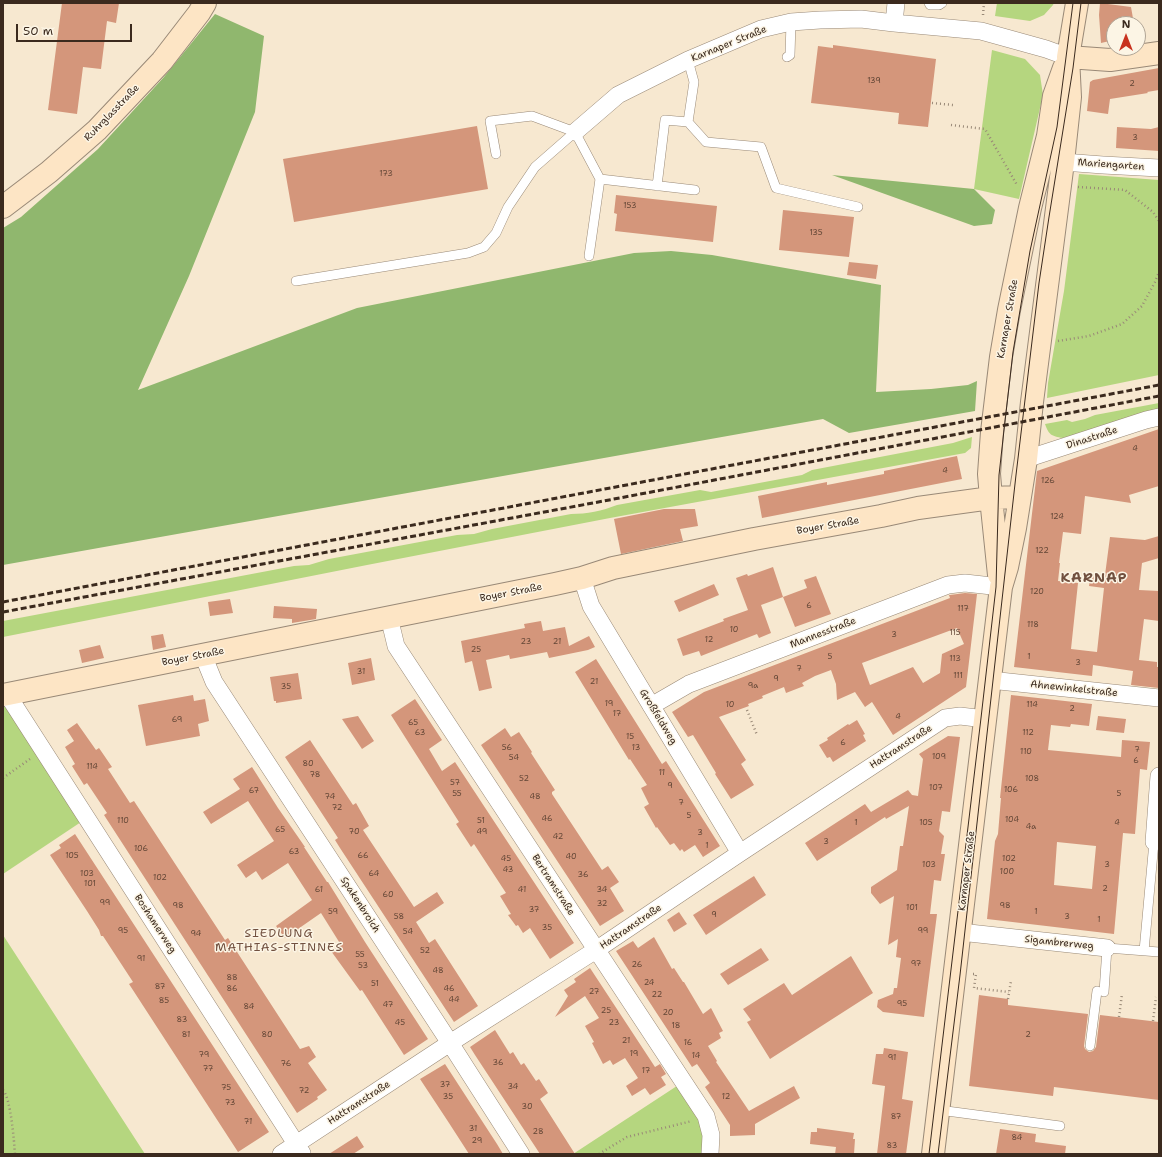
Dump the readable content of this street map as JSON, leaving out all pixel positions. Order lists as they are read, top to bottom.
{
  "streets": {
    "main road": ["Karnaper Straße", "Ruhrglasstraße", "Boyer Straße"],
    "street": [
      "Mariengarten",
      "Dinastraße",
      "Mannesstraße",
      "Ahnewinkelstraße",
      "Großfeldweg",
      "Hattramstraße",
      "Bertramstraße",
      "Spakenbroich",
      "Boshamerweg",
      "Sigambrerweg"
    ]
  },
  "crossings": [
    ["Karnaper Straße", "Mariengarten"],
    ["Karnaper Straße", "Dinastraße"],
    ["Karnaper Straße", "Boyer Straße"],
    ["Karnaper Straße", "Mannesstraße"],
    ["Karnaper Straße", "Ahnewinkelstraße"],
    ["Karnaper Straße", "Hattramstraße"],
    ["Karnaper Straße", "Sigambrerweg"],
    ["Boyer Straße", "Großfeldweg"],
    ["Boyer Straße", "Bertramstraße"],
    ["Boyer Straße", "Spakenbroich"],
    ["Boyer Straße", "Boshamerweg"],
    ["Mannesstraße", "Großfeldweg"],
    ["Großfeldweg", "Hattramstraße"],
    ["Hattramstraße", "Bertramstraße"],
    ["Hattramstraße", "Spakenbroich"],
    ["Hattramstraße", "Boshamerweg"]
  ],
  "districts": ["KARNAP", "SIEDLUNG MATHIAS-STINNES"],
  "house_numbers": [
    "139",
    "2",
    "3",
    "173",
    "153",
    "135",
    "4",
    "4",
    "126",
    "124",
    "122",
    "120",
    "6",
    "117",
    "118",
    "10",
    "115",
    "3",
    "12",
    "23",
    "21",
    "25",
    "5",
    "1",
    "113",
    "3",
    "7",
    "31",
    "111",
    "9",
    "21",
    "9a",
    "35",
    "19",
    "10",
    "114",
    "2",
    "17",
    "4",
    "69",
    "65",
    "63",
    "112",
    "15",
    "6",
    "56",
    "13",
    "7",
    "110",
    "109",
    "54",
    "6",
    "80",
    "114",
    "11",
    "78",
    "52",
    "108",
    "57",
    "9",
    "107",
    "106",
    "67",
    "55",
    "5",
    "74",
    "48",
    "7",
    "72",
    "5",
    "46",
    "104",
    "110",
    "51",
    "1",
    "105",
    "4",
    "4a",
    "65",
    "70",
    "49",
    "3",
    "42",
    "3",
    "1",
    "106",
    "63",
    "105",
    "66",
    "40",
    "45",
    "102",
    "103",
    "3",
    "43",
    "100",
    "103",
    "64",
    "36",
    "102",
    "101",
    "2",
    "61",
    "41",
    "34",
    "60",
    "99",
    "32",
    "98",
    "98",
    "101",
    "37",
    "59",
    "1",
    "9",
    "58",
    "3",
    "1",
    "35",
    "95",
    "99",
    "54",
    "94",
    "52",
    "55",
    "91",
    "97",
    "26",
    "53",
    "48",
    "88",
    "24",
    "51",
    "87",
    "86",
    "46",
    "27",
    "22",
    "44",
    "85",
    "95",
    "47",
    "84",
    "25",
    "20",
    "83",
    "45",
    "23",
    "18",
    "81",
    "80",
    "2",
    "21",
    "16",
    "19",
    "79",
    "14",
    "91",
    "36",
    "76",
    "77",
    "17",
    "37",
    "34",
    "75",
    "72",
    "35",
    "12",
    "73",
    "30",
    "87",
    "71",
    "31",
    "28",
    "84",
    "29",
    "83"
  ],
  "scale_bar": "50 m",
  "north": "top"
}
